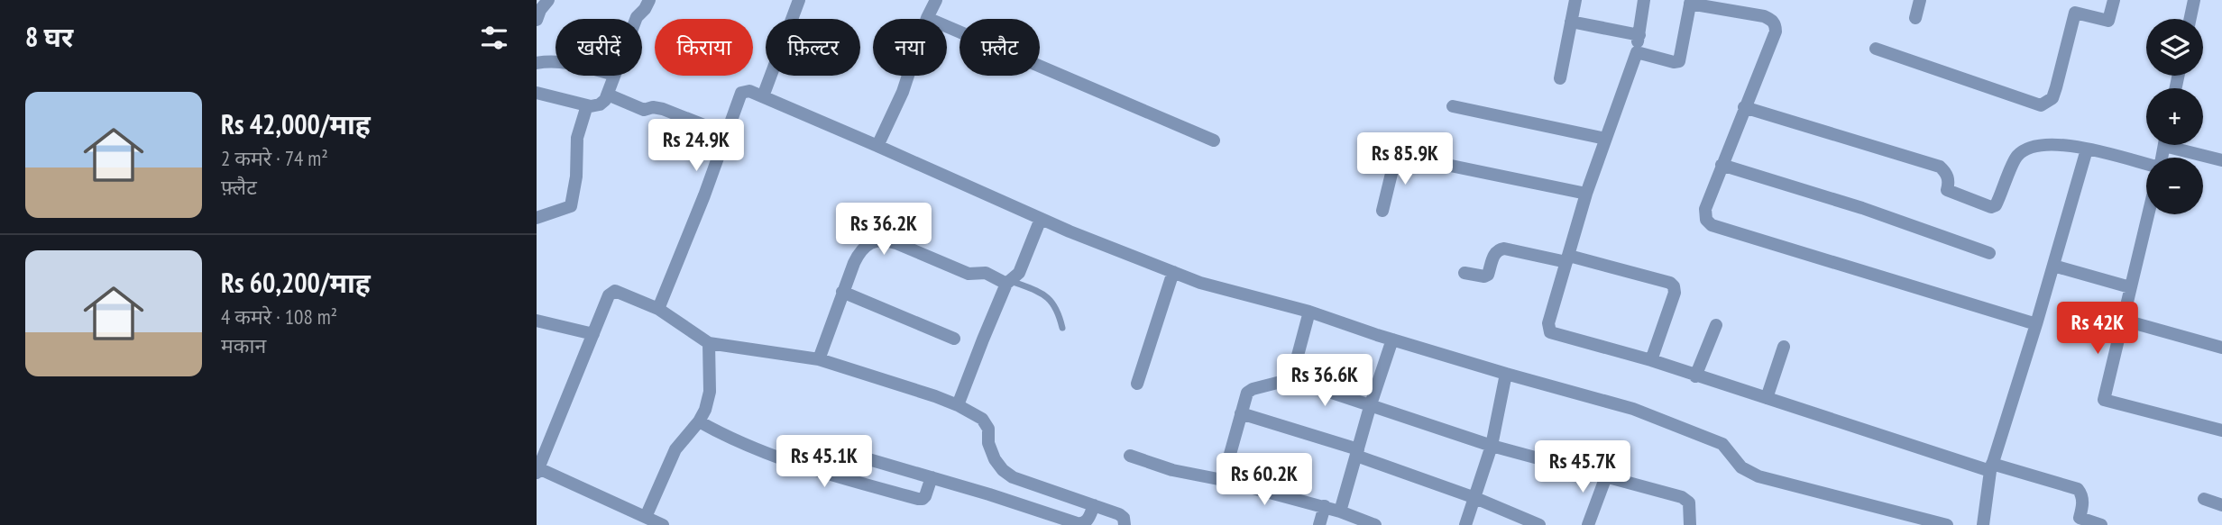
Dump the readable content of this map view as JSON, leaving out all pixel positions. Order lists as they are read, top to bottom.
{
  "page": {
    "heading": "8 घर",
    "map_buttons": ["+", "−"],
    "chip": [
      "खरीदें",
      "किराया",
      "फ़िल्टर",
      "नया",
      "फ़्लैट"
    ],
    "list": [
      {
        "name": "Rs 42,000/माह",
        "note": "2 कमरे · 74 m² · फ़्लैट"
      },
      {
        "name": "Rs 60,200/माह",
        "note": "4 कमरे · 108 m² · मकान"
      }
    ],
    "price": [
      "Rs 24.9K",
      "Rs 85.9K",
      "Rs 36.2K",
      "Rs 42K",
      "Rs 36.6K",
      "Rs 45.1K",
      "Rs 45.7K",
      "Rs 60.2K"
    ]
  }
}
